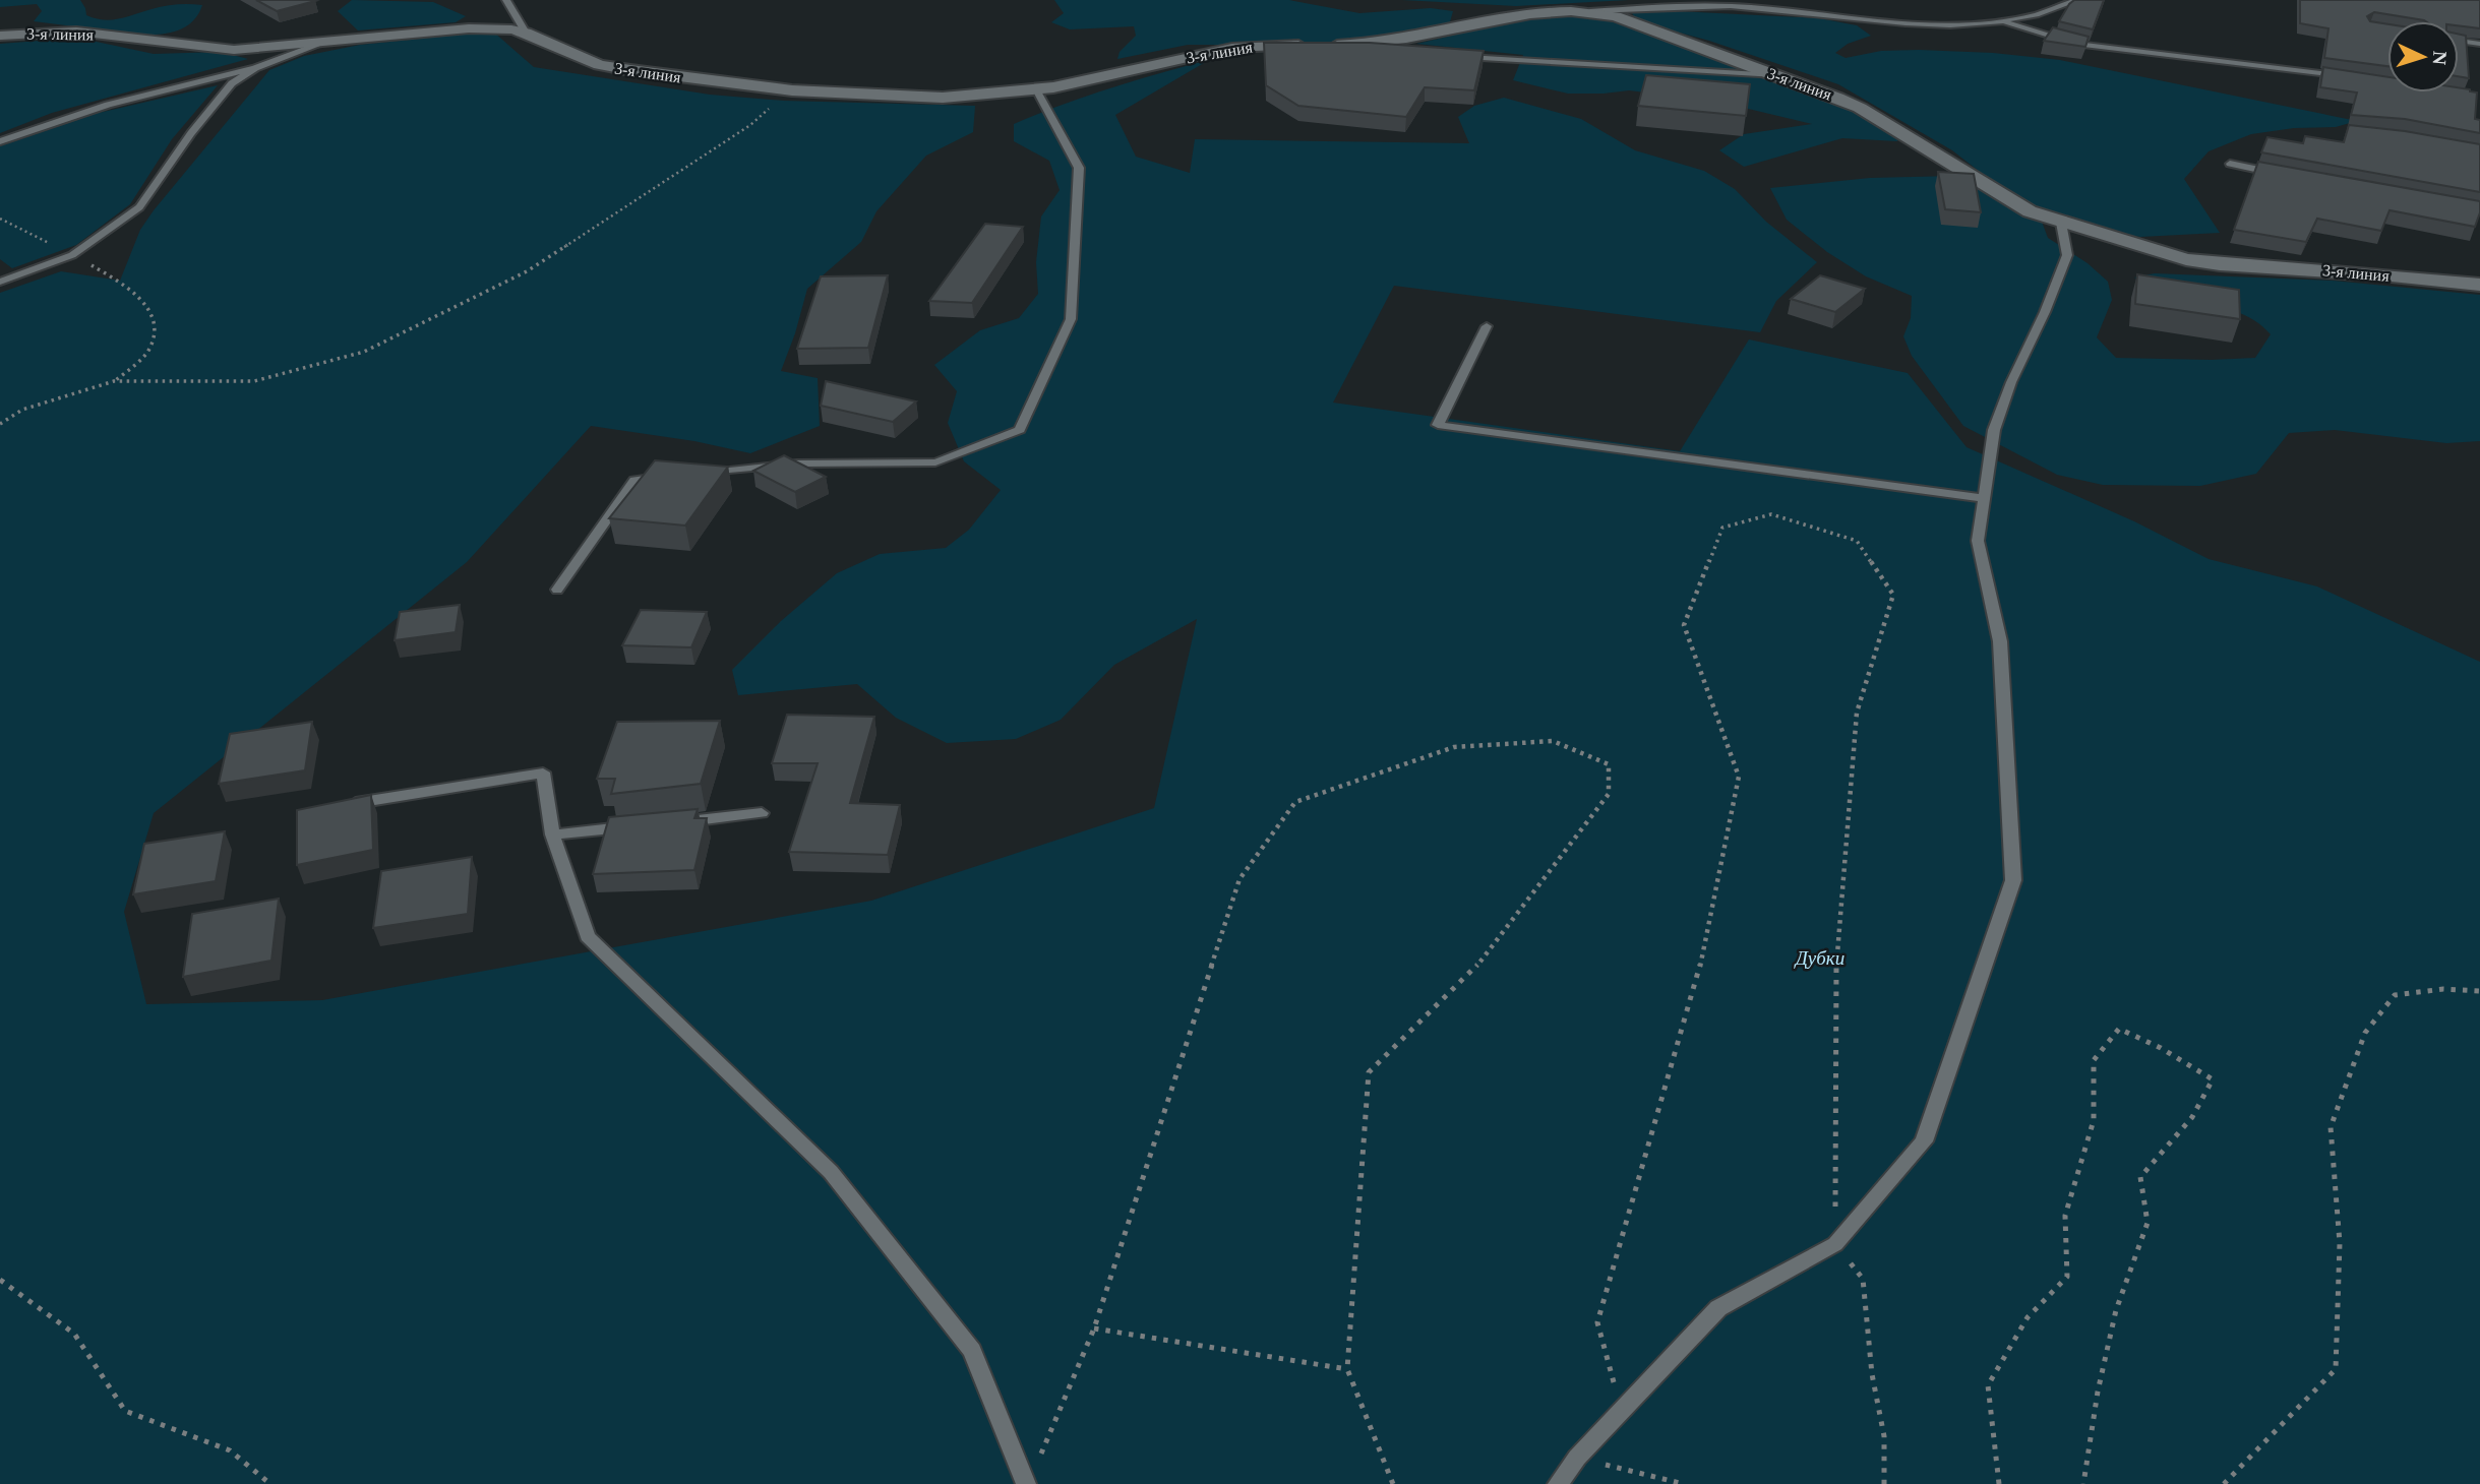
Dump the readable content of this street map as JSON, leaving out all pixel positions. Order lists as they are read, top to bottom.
{
  "streets": {
    "street": ["3-я линия"]
  },
  "parks": ["Дубки"],
  "north": "right"
}
